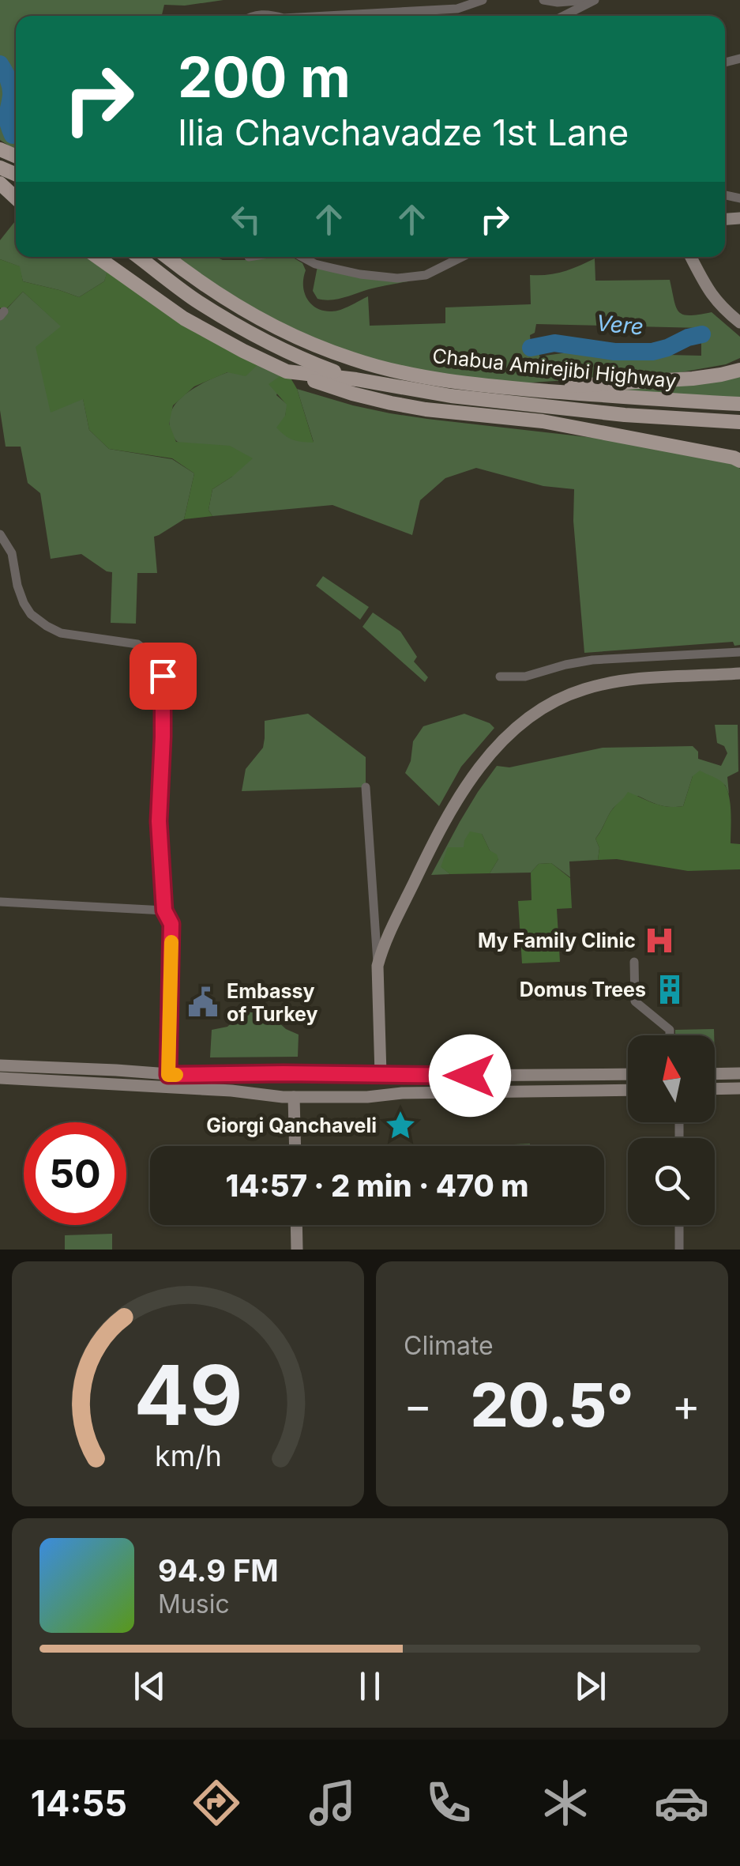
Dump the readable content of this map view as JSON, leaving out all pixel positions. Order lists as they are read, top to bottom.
{
  "streets": {
    "main road": ["Chabua Amirejibi Highway"]
  },
  "water": ["Vere"],
  "places": {
    "hospital": ["My Family Clinic"],
    "building": ["Domus Trees"],
    "public building": ["Embassy of Turkey"],
    "place": ["Giorgi Qanchaveli"]
  },
  "north": "top",
  "page": {
    "turn": ["200 m", "Ilia Chavchavadze 1st Lane"],
    "limit": "50",
    "trip": "14:57 · 2 min · 470 m",
    "tile": "Climate",
    "heat": ["−", "20.5°", "+"],
    "song": ["94.9 FM", "Music"],
    "tabs": "14:55",
    "gauge": ["49", "km/h"]
  }
}
